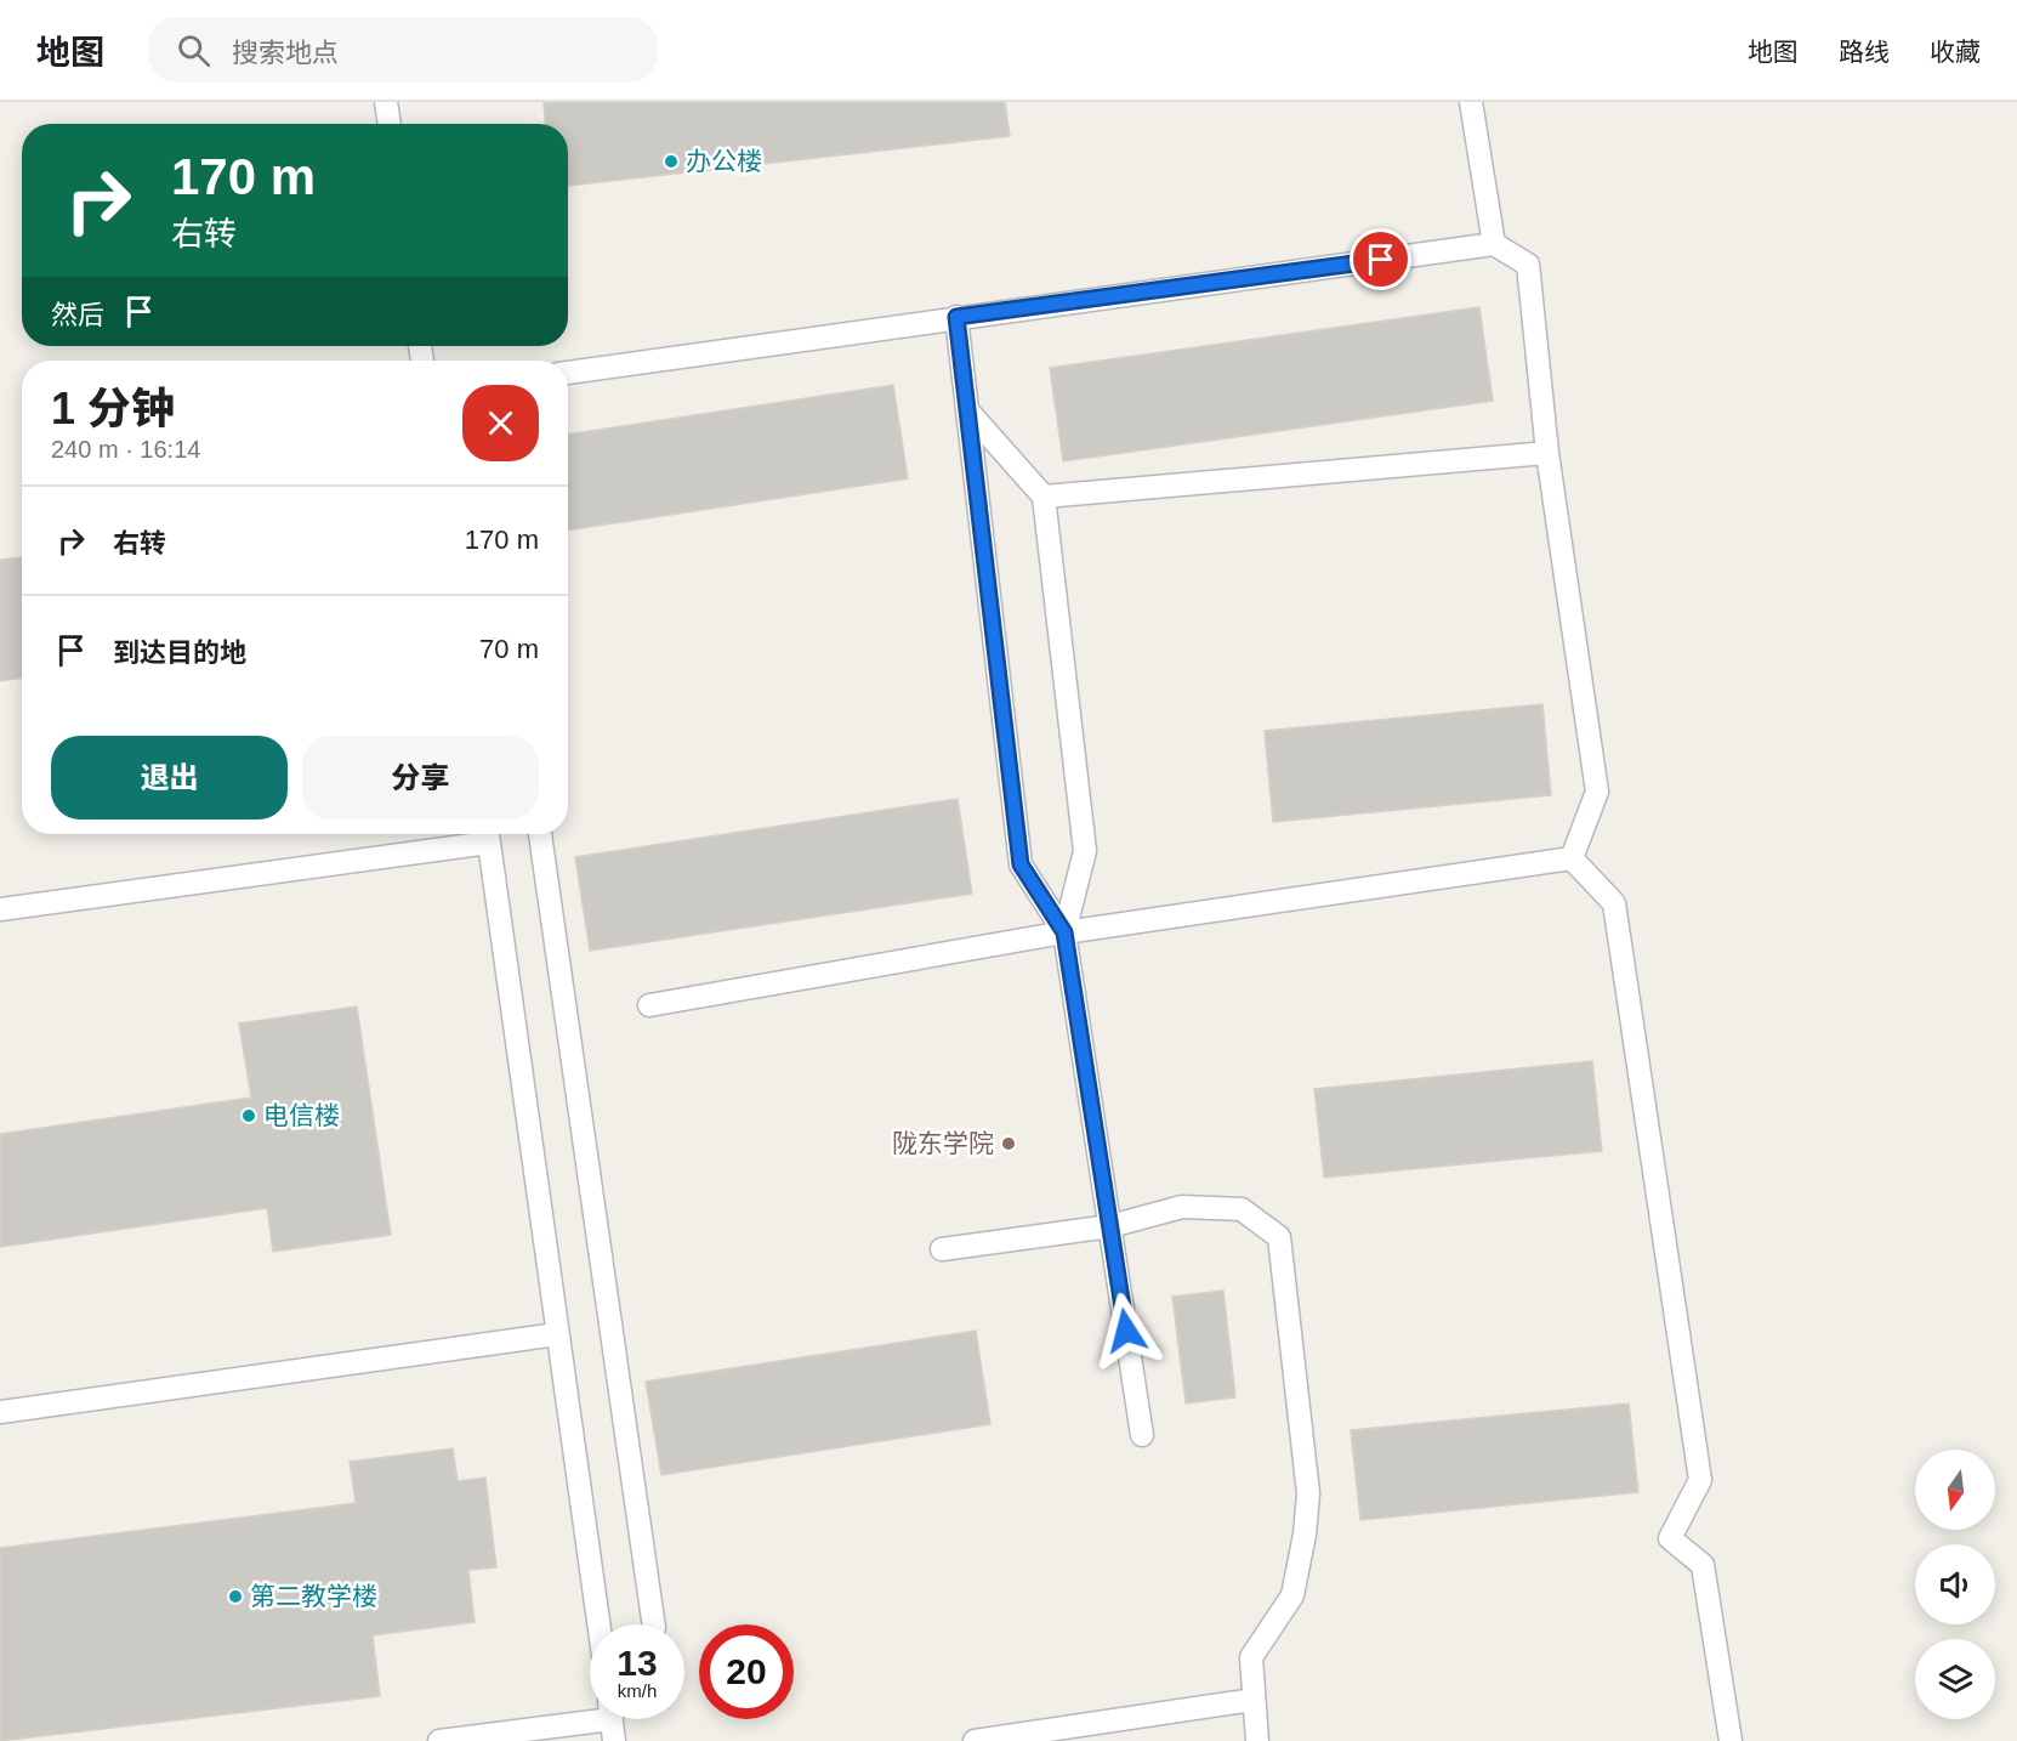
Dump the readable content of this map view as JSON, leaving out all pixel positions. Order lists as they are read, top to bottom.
{
  "places": [
    "办公楼",
    "电信楼",
    "陇东学院",
    "第二教学楼"
  ],
  "north": "bottom",
  "page": {
    "header": "地图",
    "search": "搜索地点",
    "nav": ["地图", "路线", "收藏"],
    "turn": ["170 m", "右转"],
    "then": "然后",
    "heading": ["1 分钟", "240 m · 16:14"],
    "list": [
      {
        "name": "右转",
        "value": "170 m"
      },
      {
        "name": "到达目的地",
        "value": "70 m"
      }
    ],
    "buttons": ["退出", "分享"],
    "speed": "13 km/h",
    "limit": "20"
  }
}
